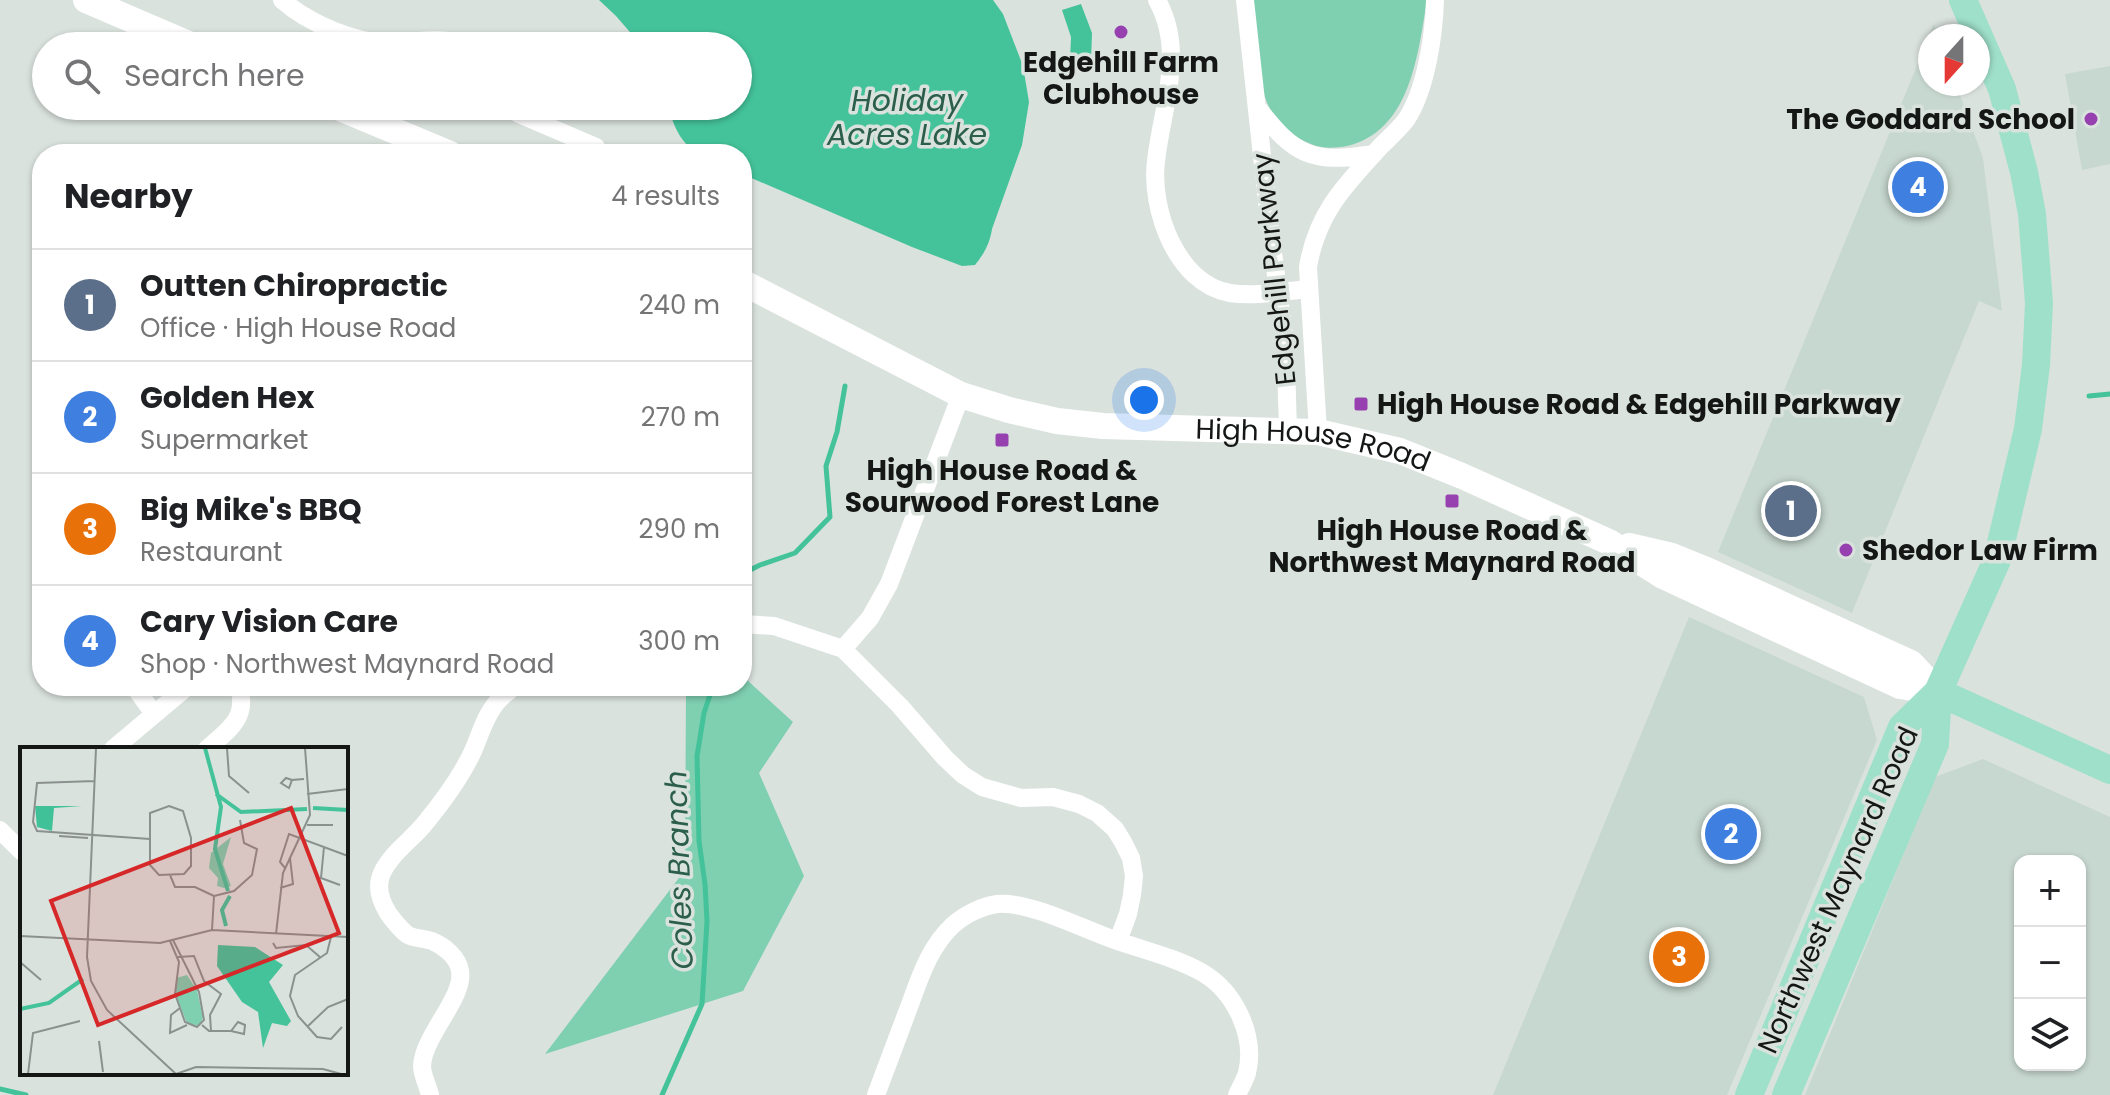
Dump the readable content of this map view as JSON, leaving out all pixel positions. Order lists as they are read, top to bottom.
{
  "streets": {
    "main road": ["High House Road", "Northwest Maynard Road"],
    "street": ["Edgehill Parkway"]
  },
  "crossings": [
    ["Edgehill Parkway", "High House Road"],
    ["High House Road", "Northwest Maynard Road"]
  ],
  "water": ["Holiday Acres Lake", "Coles Branch"],
  "places": {
    "other": ["Edgehill Farm Clubhouse", "The Goddard School", "Shedor Law Firm"],
    "transit": ["High House Road & Edgehill Parkway", "High House Road & Sourwood Forest Lane", "High House Road & Northwest Maynard Road"]
  },
  "north": "bottom",
  "page": {
    "search": "Search here",
    "heading": ["Nearby", "4 results"],
    "pins": [
      "4",
      "1",
      "2",
      "3"
    ],
    "list": [
      {
        "mark": "1",
        "name": "Outten Chiropractic",
        "note": "Office · High House Road",
        "value": "240 m"
      },
      {
        "mark": "2",
        "name": "Golden Hex",
        "note": "Supermarket",
        "value": "270 m"
      },
      {
        "mark": "3",
        "name": "Big Mike's BBQ",
        "note": "Restaurant",
        "value": "290 m"
      },
      {
        "mark": "4",
        "name": "Cary Vision Care",
        "note": "Shop · Northwest Maynard Road",
        "value": "300 m"
      }
    ],
    "map_buttons": ["+", "−"]
  }
}
